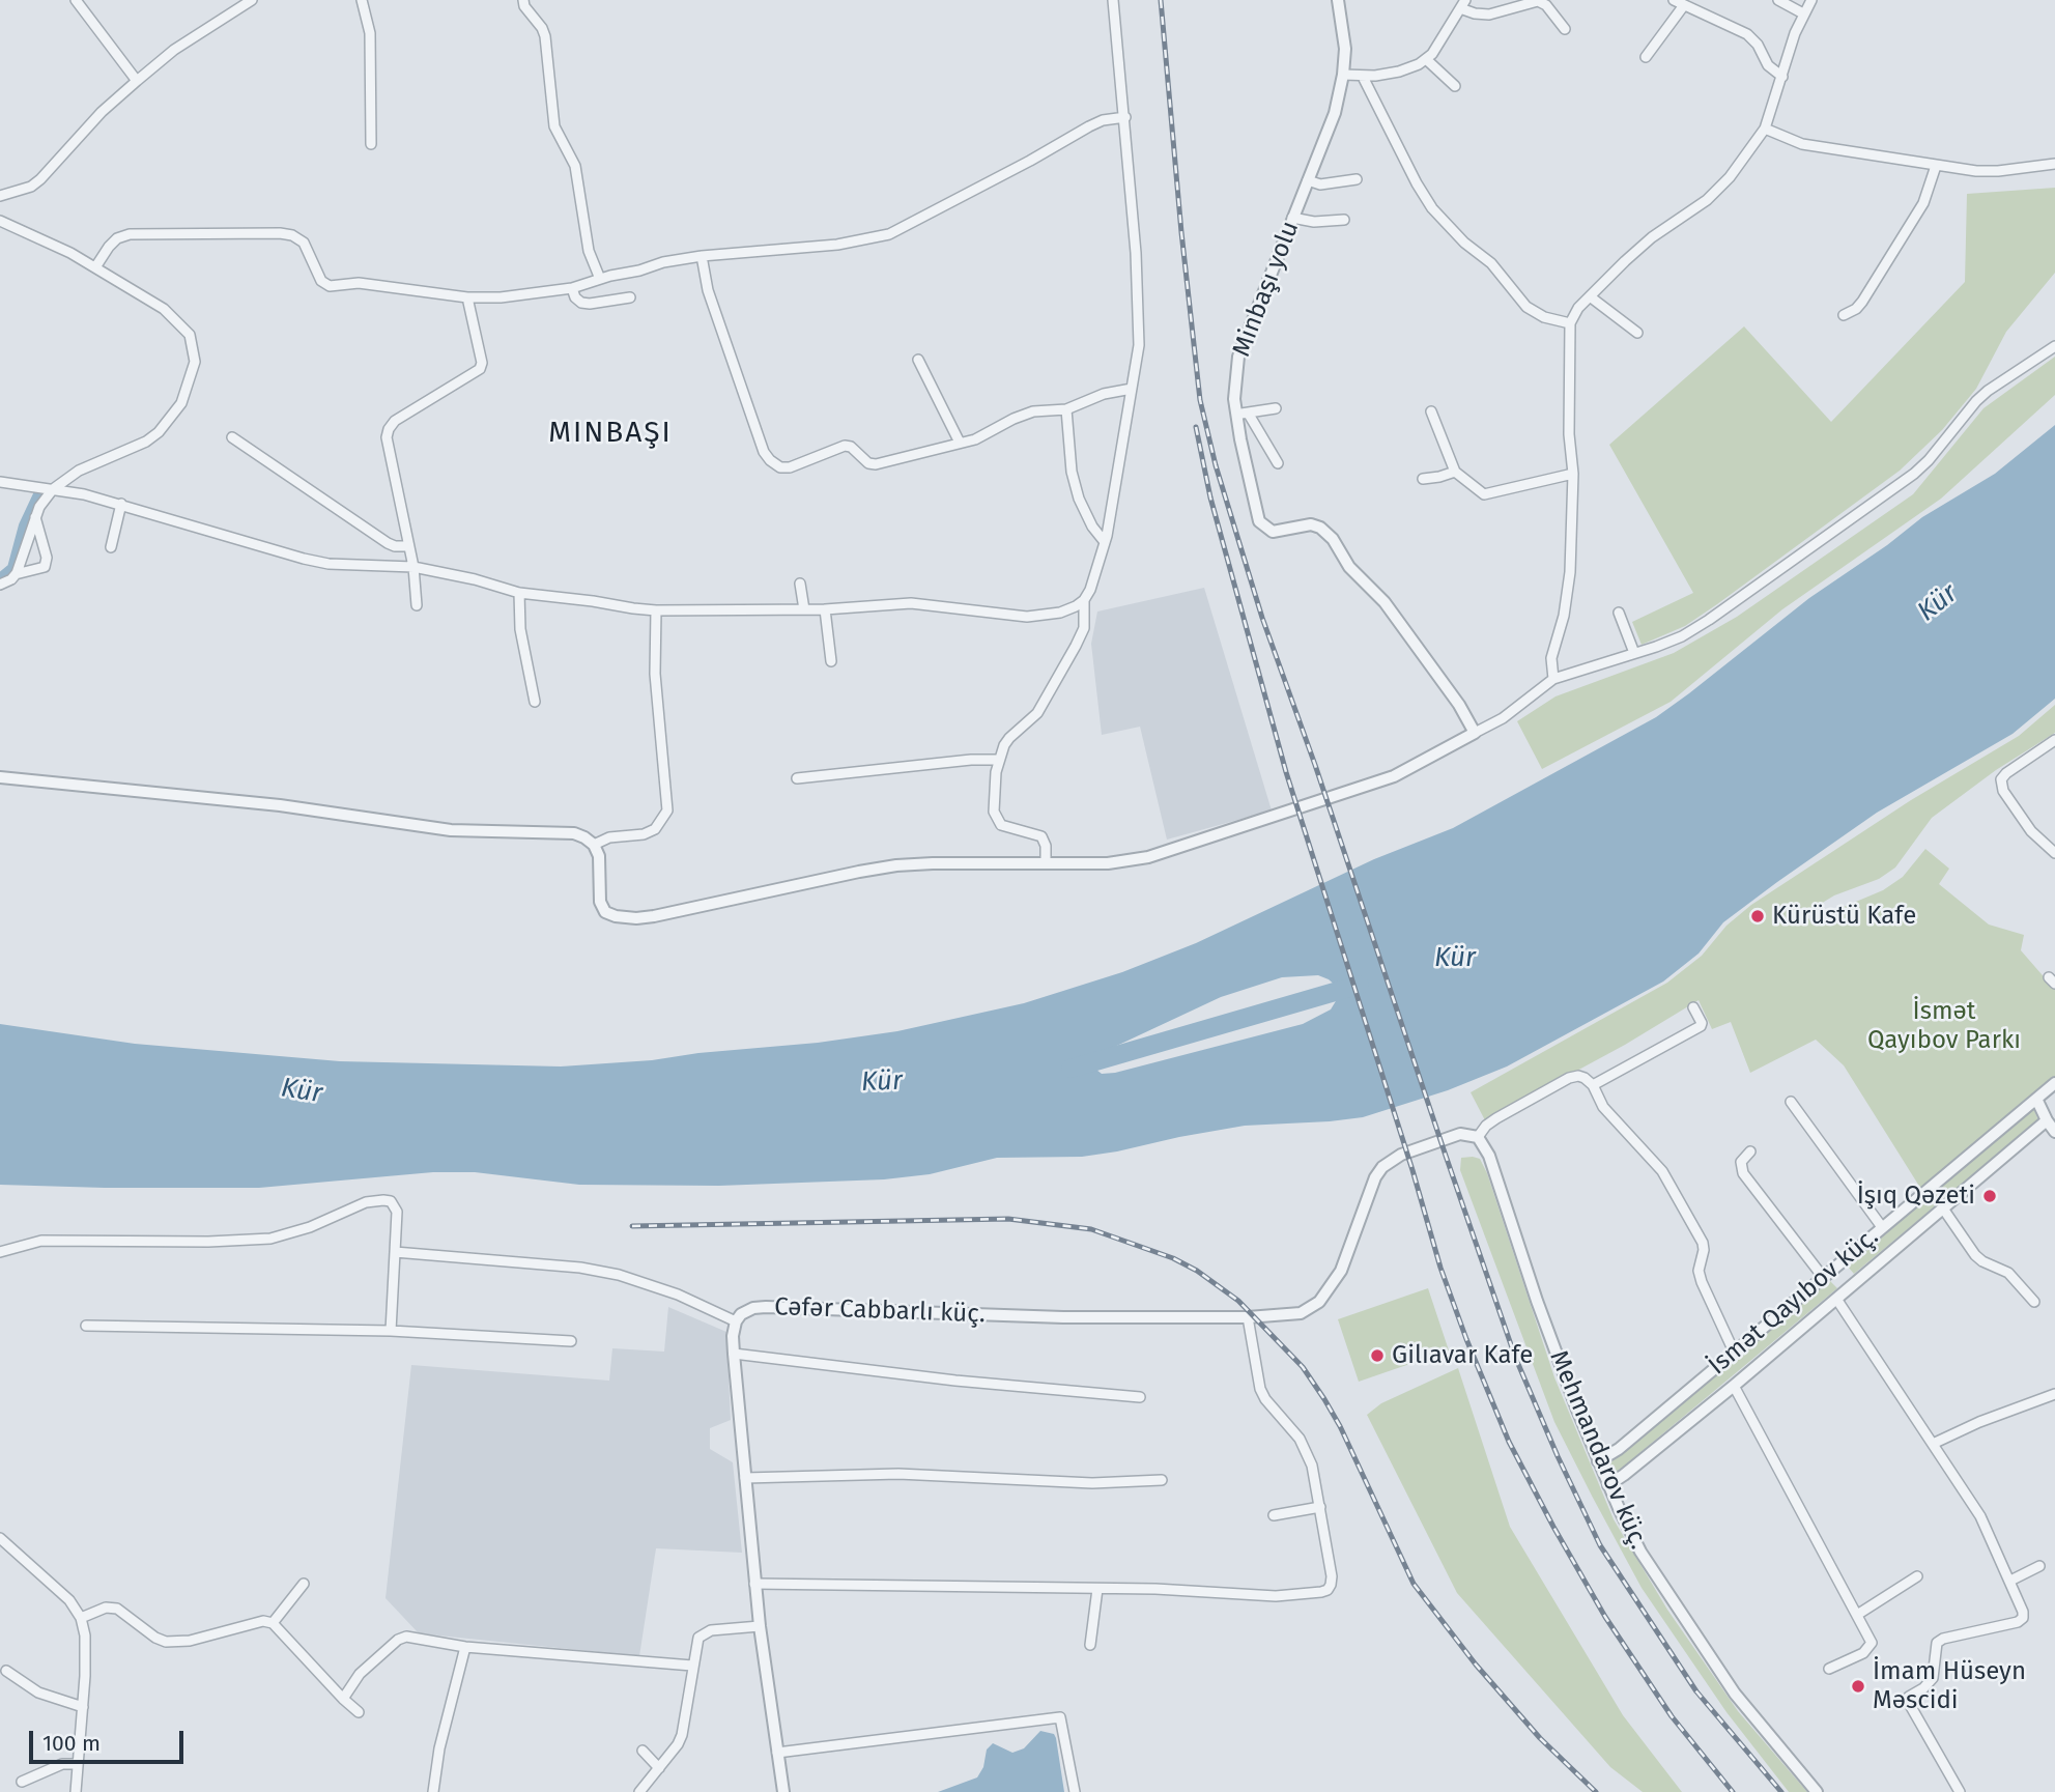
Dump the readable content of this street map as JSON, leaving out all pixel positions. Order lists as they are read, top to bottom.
{
  "streets": {
    "street": [
      "Minbaşı yolu",
      "İsmət Qayıbov küç.",
      "Cəfər Cabbarlı küç.",
      "Mehmandarov küç."
    ]
  },
  "crossings": [
    ["İsmət Qayıbov küç.", "Mehmandarov küç."],
    ["Cəfər Cabbarlı küç.", "Mehmandarov küç."]
  ],
  "districts": ["MINBAŞI"],
  "water": ["Kür"],
  "parks": ["İsmət Qayıbov Parkı"],
  "places": [
    "Kürüstü Kafe",
    "İşıq Qəzeti",
    "Gilıavar Kafe",
    "İmam Hüseyn Məscidi"
  ],
  "scale_bar": "100 m"
}
